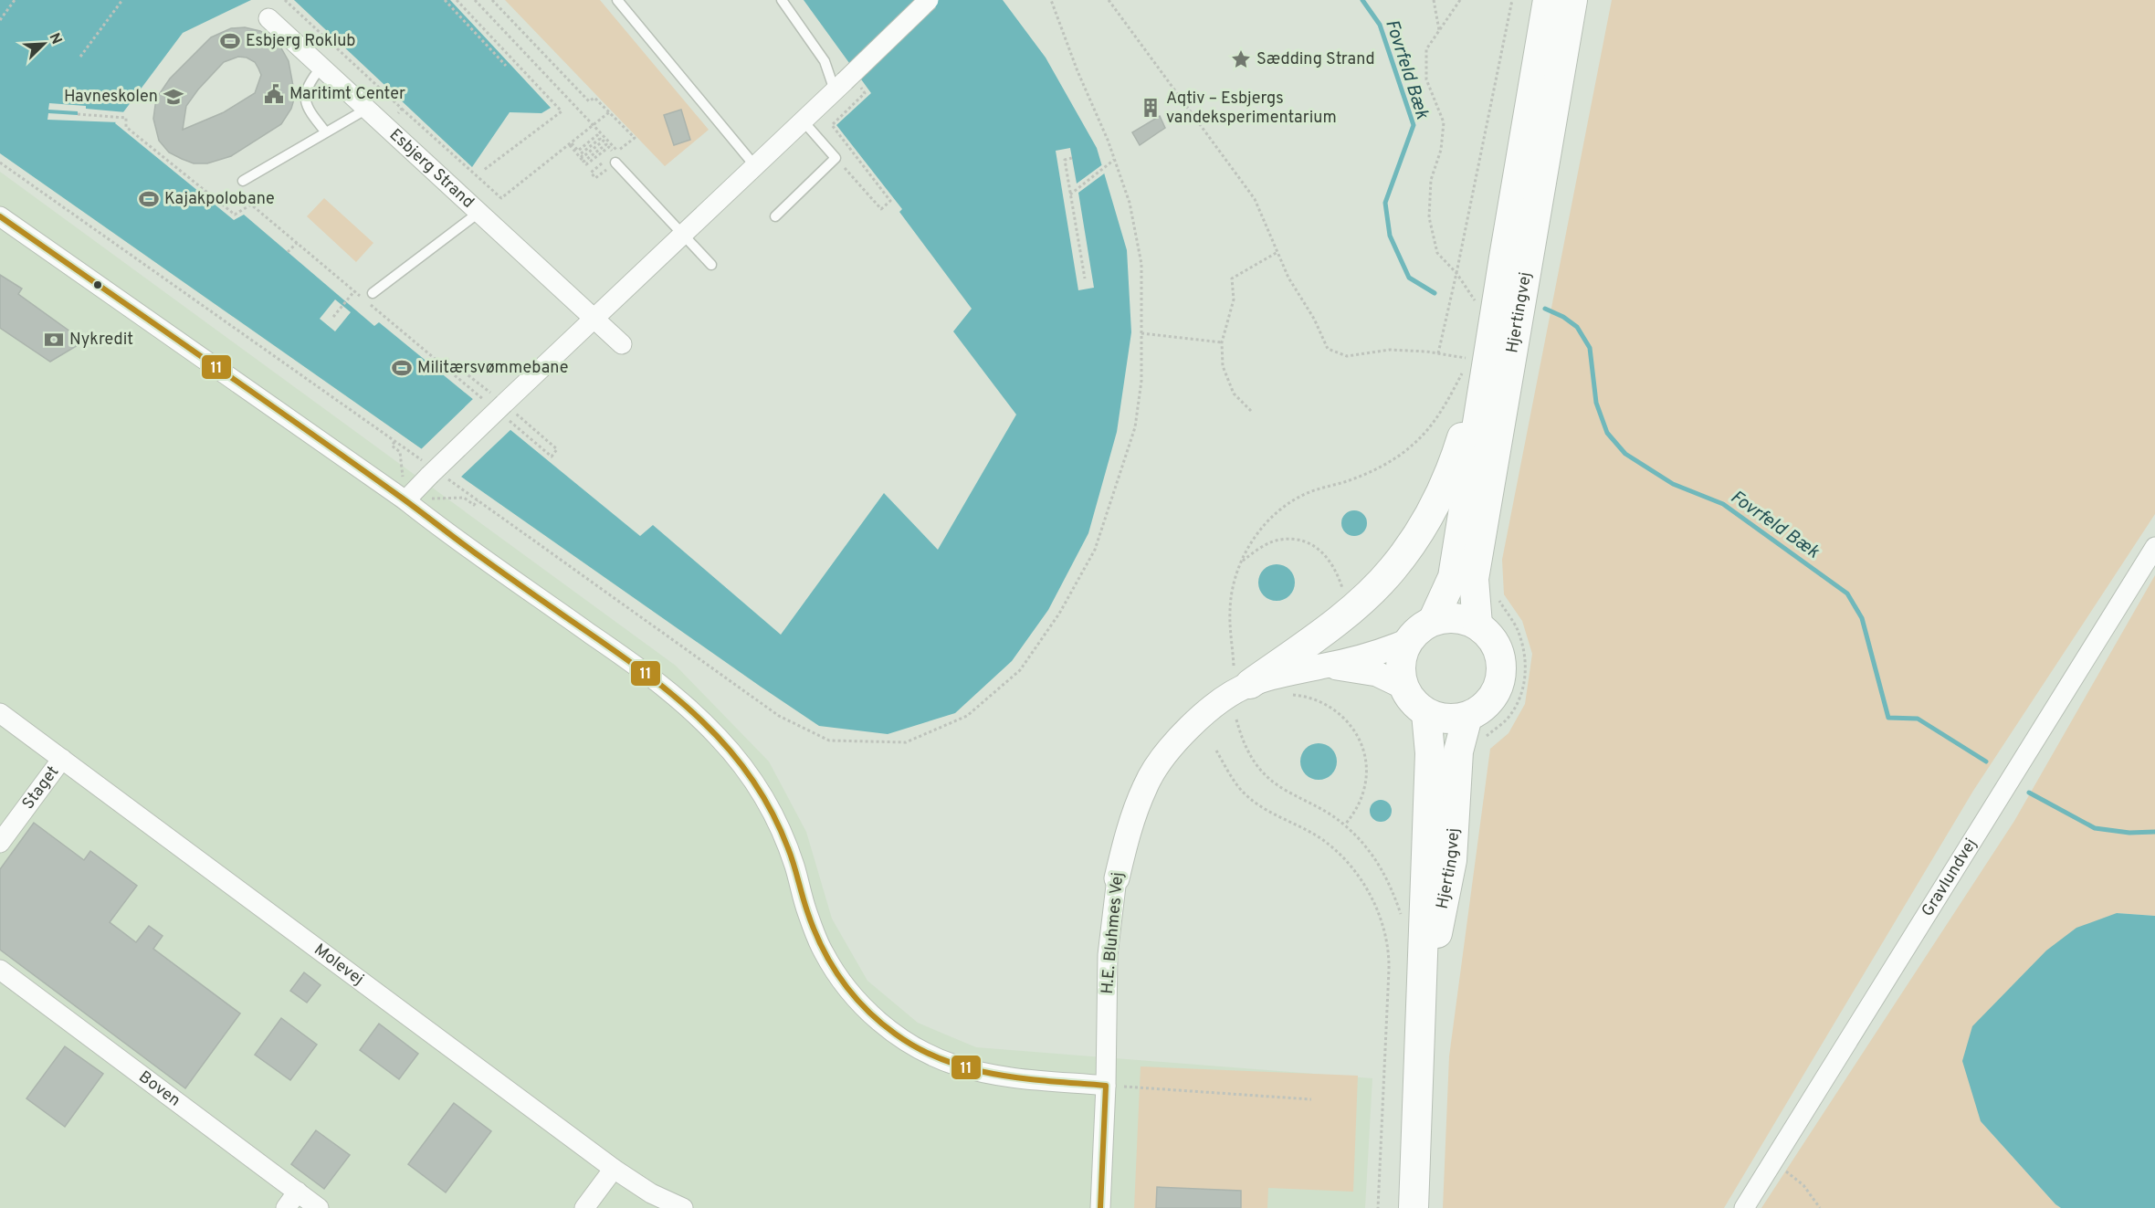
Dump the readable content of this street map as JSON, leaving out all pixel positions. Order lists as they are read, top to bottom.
{
  "streets": {
    "main road": ["Hjertingvej"],
    "street": [
      "Esbjerg Strand",
      "Staget",
      "Gravlundvej",
      "H.E. Bluhmes Vej",
      "Molevej",
      "Boven"
    ]
  },
  "crossings": [
    ["Hjertingvej", "H.E. Bluhmes Vej"],
    ["Staget", "Molevej"]
  ],
  "water": ["Fovrfeld Bæk"],
  "places": {
    "sports": ["Esbjerg Roklub", "Kajakpolobane", "Militærsvømmebane"],
    "place": ["Sædding Strand"],
    "public building": ["Maritimt Center"],
    "school or university": ["Havneskolen"],
    "building": ["Aqtiv – Esbjergs vandeksperimentarium"],
    "bank": ["Nykredit"]
  },
  "lines": ["transit line 11"],
  "north": "top right"
}
